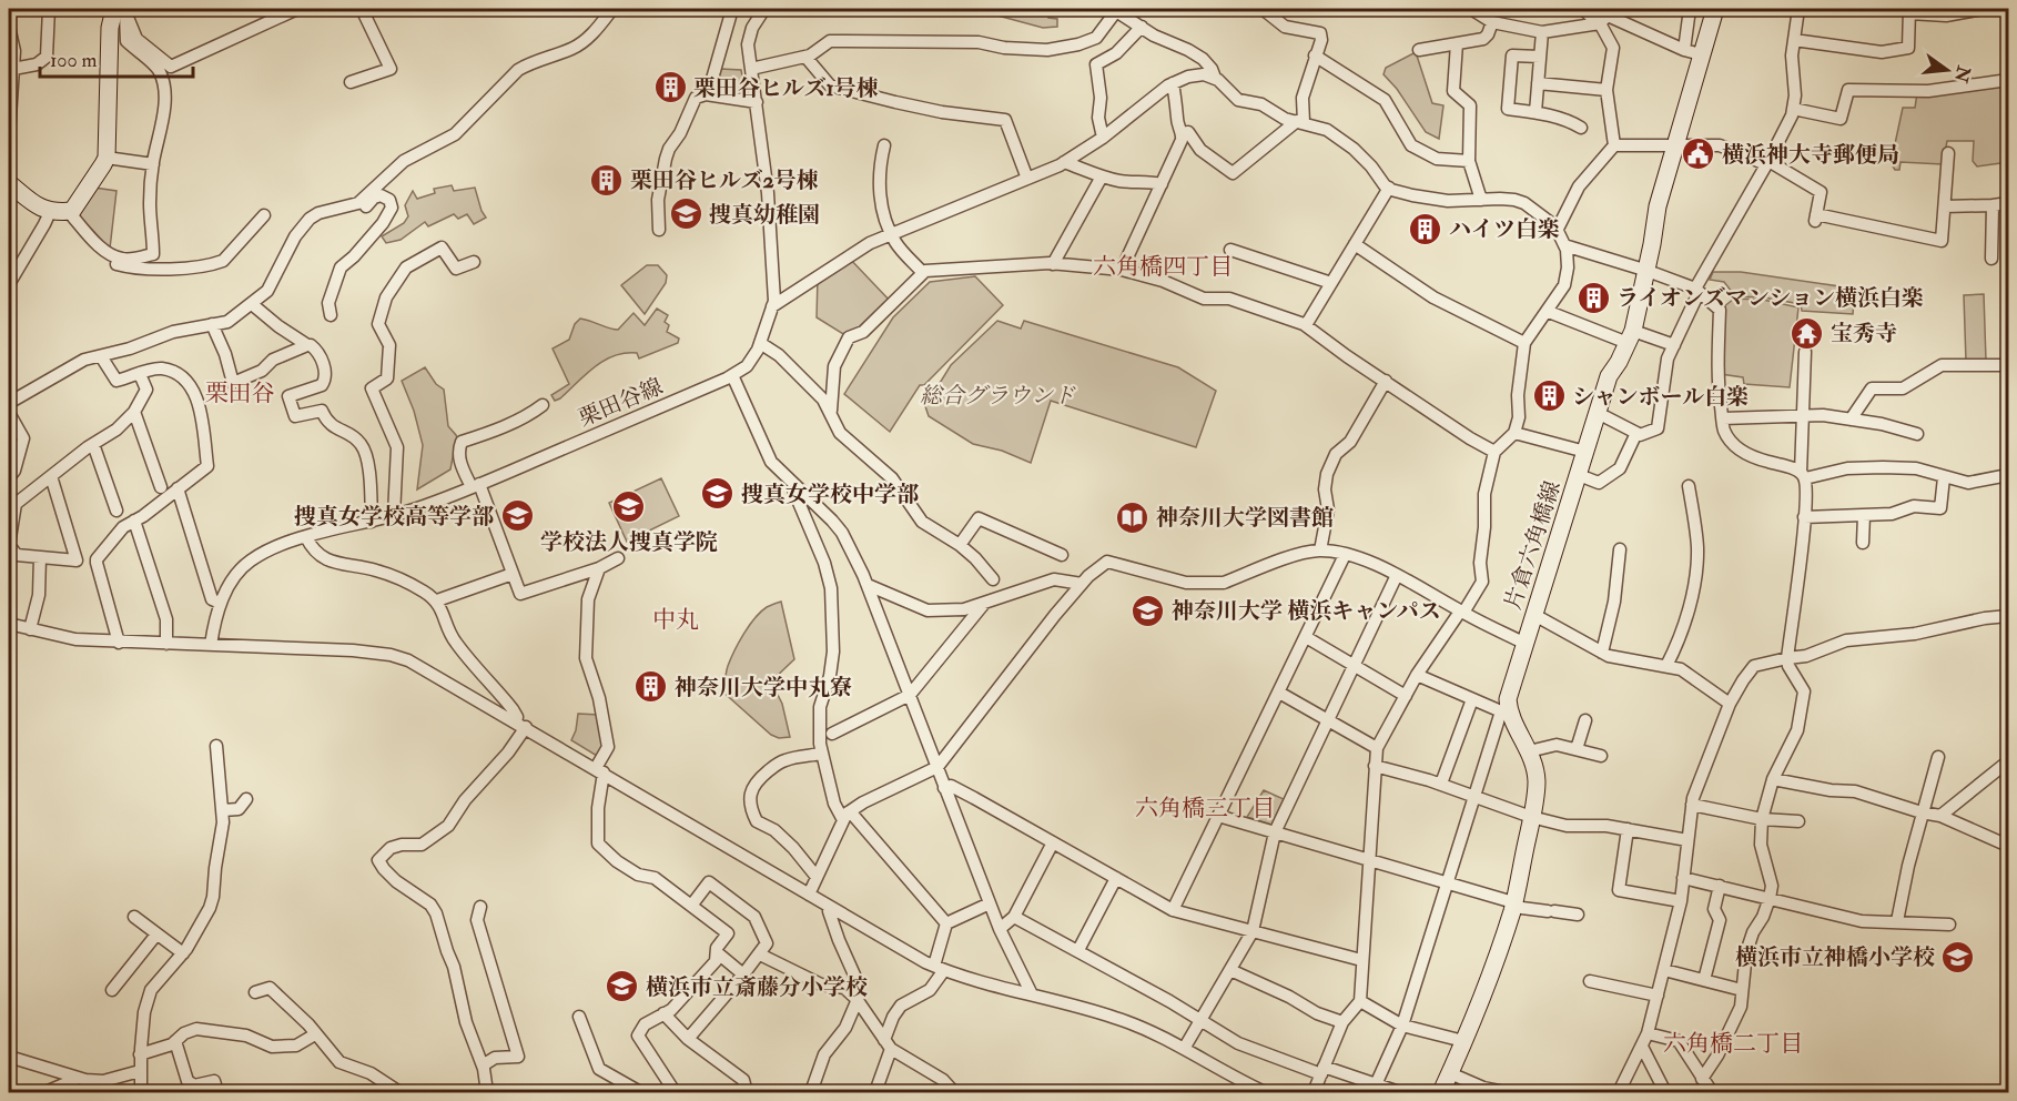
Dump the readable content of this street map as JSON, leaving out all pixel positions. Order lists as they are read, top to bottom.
{
  "streets": {
    "street": ["栗田谷線", "片倉六角橋線"]
  },
  "districts": [
    "六角橋四丁目",
    "栗田谷",
    "中丸",
    "六角橋三丁目",
    "六角橋二丁目"
  ],
  "parks": ["総合グラウンド"],
  "places": {
    "building": [
      "栗田谷ヒルズ1号棟",
      "栗田谷ヒルズ2号棟",
      "ハイツ白楽",
      "ライオンズマンション横浜白楽",
      "シャンボール白楽",
      "神奈川大学中丸寮"
    ],
    "public building": ["横浜神大寺郵便局"],
    "school or university": [
      "捜真幼稚園",
      "捜真女学校中学部",
      "学校法人捜真学院",
      "捜真女学校高等学部",
      "神奈川大学 横浜キャンパス",
      "横浜市立神橋小学校",
      "横浜市立斎藤分小学校"
    ],
    "temple": ["宝秀寺"],
    "library": ["神奈川大学図書館"]
  },
  "scale_bar": "100 m",
  "north": "right"
}
